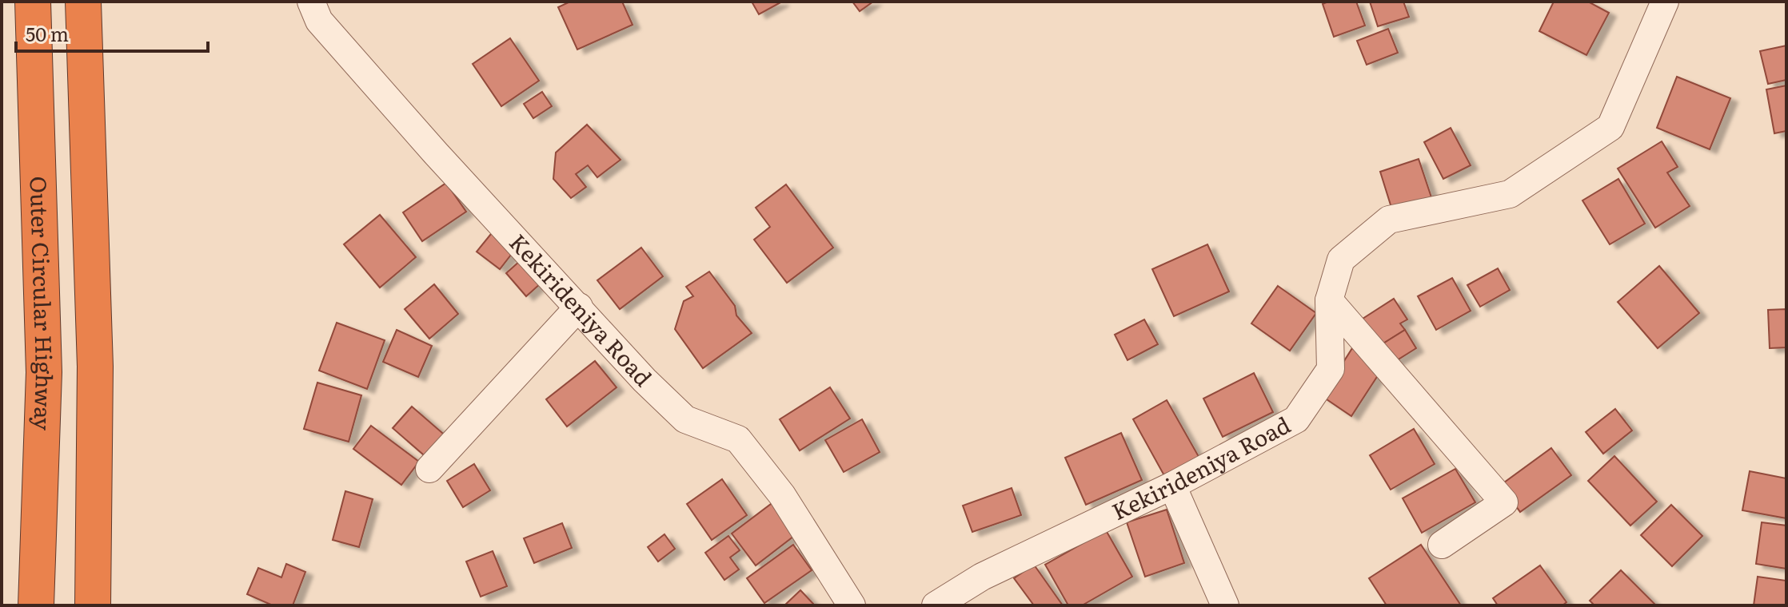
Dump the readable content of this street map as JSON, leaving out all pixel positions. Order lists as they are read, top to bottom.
{
  "streets": {
    "highway": ["Outer Circular Highway"],
    "street": ["Kekirideniya Road"]
  },
  "scale_bar": "50 m"
}
